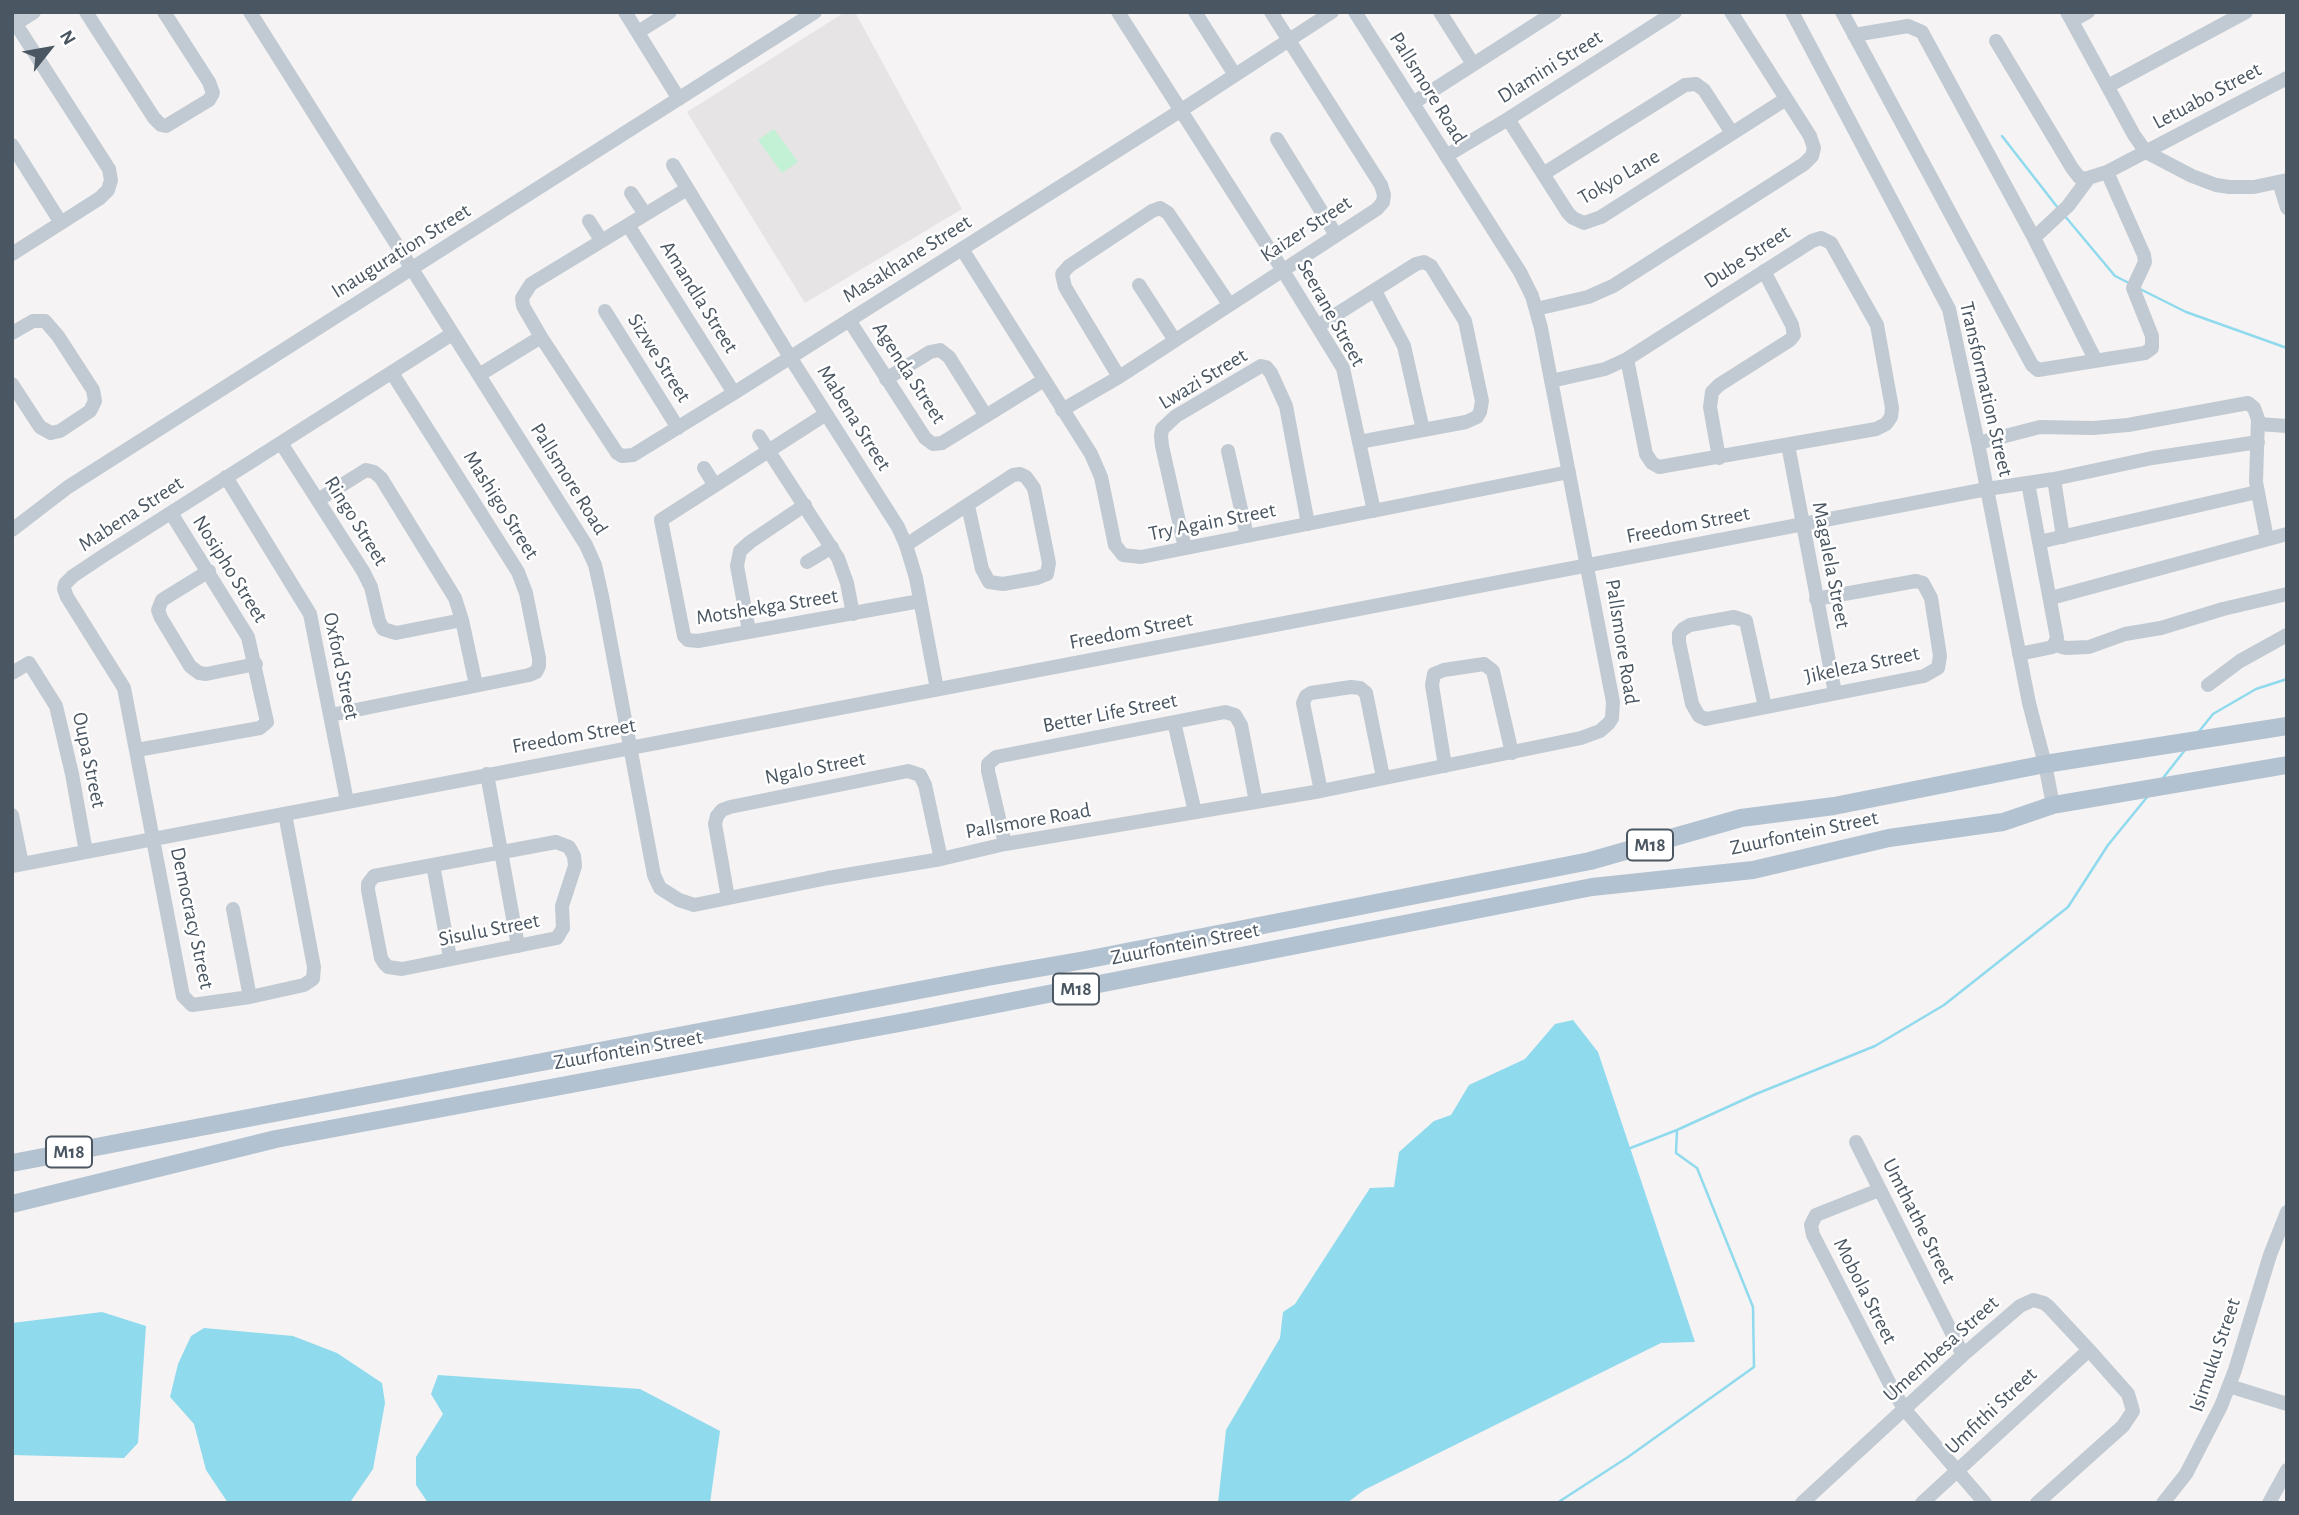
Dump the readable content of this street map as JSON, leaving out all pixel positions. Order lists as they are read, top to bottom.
{
  "streets": {
    "main road": ["Zuurfontein Street", "M18"],
    "street": [
      "Dlamini Street",
      "Pallsmore Road",
      "Letuabo Street",
      "Tokyo Lane",
      "Kaizer Street",
      "Inauguration Street",
      "Dube Street",
      "Masakhane Street",
      "Amandla Street",
      "Seerane Street",
      "Sizwe Street",
      "Agenda Street",
      "Lwazi Street",
      "Transformation Street",
      "Mabena Street",
      "Mashigo Street",
      "Ringo Street",
      "Try Again Street",
      "Freedom Street",
      "Magalela Street",
      "Nosipho Street",
      "Motshekga Street",
      "Jikeleza Street",
      "Oxford Street",
      "Better Life Street",
      "Oupa Street",
      "Ngalo Street",
      "Democracy Street",
      "Sisulu Street",
      "Umthathe Street",
      "Mobola Street",
      "Umembesa Street",
      "Isimuku Street",
      "Umfithi Street"
    ]
  },
  "crossings": [
    ["Dlamini Street", "Pallsmore Road"],
    ["Dlamini Street", "Tokyo Lane"],
    ["Pallsmore Road", "Inauguration Street"],
    ["Pallsmore Road", "Dube Street"],
    ["Pallsmore Road", "Mabena Street"],
    ["Pallsmore Road", "Try Again Street"],
    ["Pallsmore Road", "Freedom Street"],
    ["Pallsmore Road", "Better Life Street"],
    ["Pallsmore Road", "Ngalo Street"],
    ["Kaizer Street", "Masakhane Street"],
    ["Kaizer Street", "Seerane Street"],
    ["Kaizer Street", "Try Again Street"],
    ["Dube Street", "Magalela Street"],
    ["Masakhane Street", "Amandla Street"],
    ["Masakhane Street", "Seerane Street"],
    ["Masakhane Street", "Sizwe Street"],
    ["Masakhane Street", "Agenda Street"],
    ["Masakhane Street", "Mabena Street"],
    ["Masakhane Street", "Try Again Street"],
    ["Seerane Street", "Try Again Street"],
    ["Agenda Street", "Try Again Street"],
    ["Lwazi Street", "Try Again Street"],
    ["Transformation Street", "Freedom Street"],
    ["Transformation Street", "Zuurfontein Street"],
    ["Mabena Street", "Mashigo Street"],
    ["Mabena Street", "Ringo Street"],
    ["Mabena Street", "Freedom Street"],
    ["Mabena Street", "Nosipho Street"],
    ["Mabena Street", "Motshekga Street"],
    ["Mabena Street", "Oxford Street"],
    ["Mabena Street", "Democracy Street"],
    ["Mashigo Street", "Oxford Street"],
    ["Freedom Street", "Magalela Street"],
    ["Freedom Street", "Oxford Street"],
    ["Freedom Street", "Oupa Street"],
    ["Freedom Street", "Democracy Street"],
    ["Magalela Street", "Jikeleza Street"],
    ["Umthathe Street", "Mobola Street"],
    ["Umthathe Street", "Umembesa Street"],
    ["Mobola Street", "Umembesa Street"],
    ["Mobola Street", "Umfithi Street"],
    ["Umembesa Street", "Umfithi Street"]
  ],
  "north": "top right"
}
